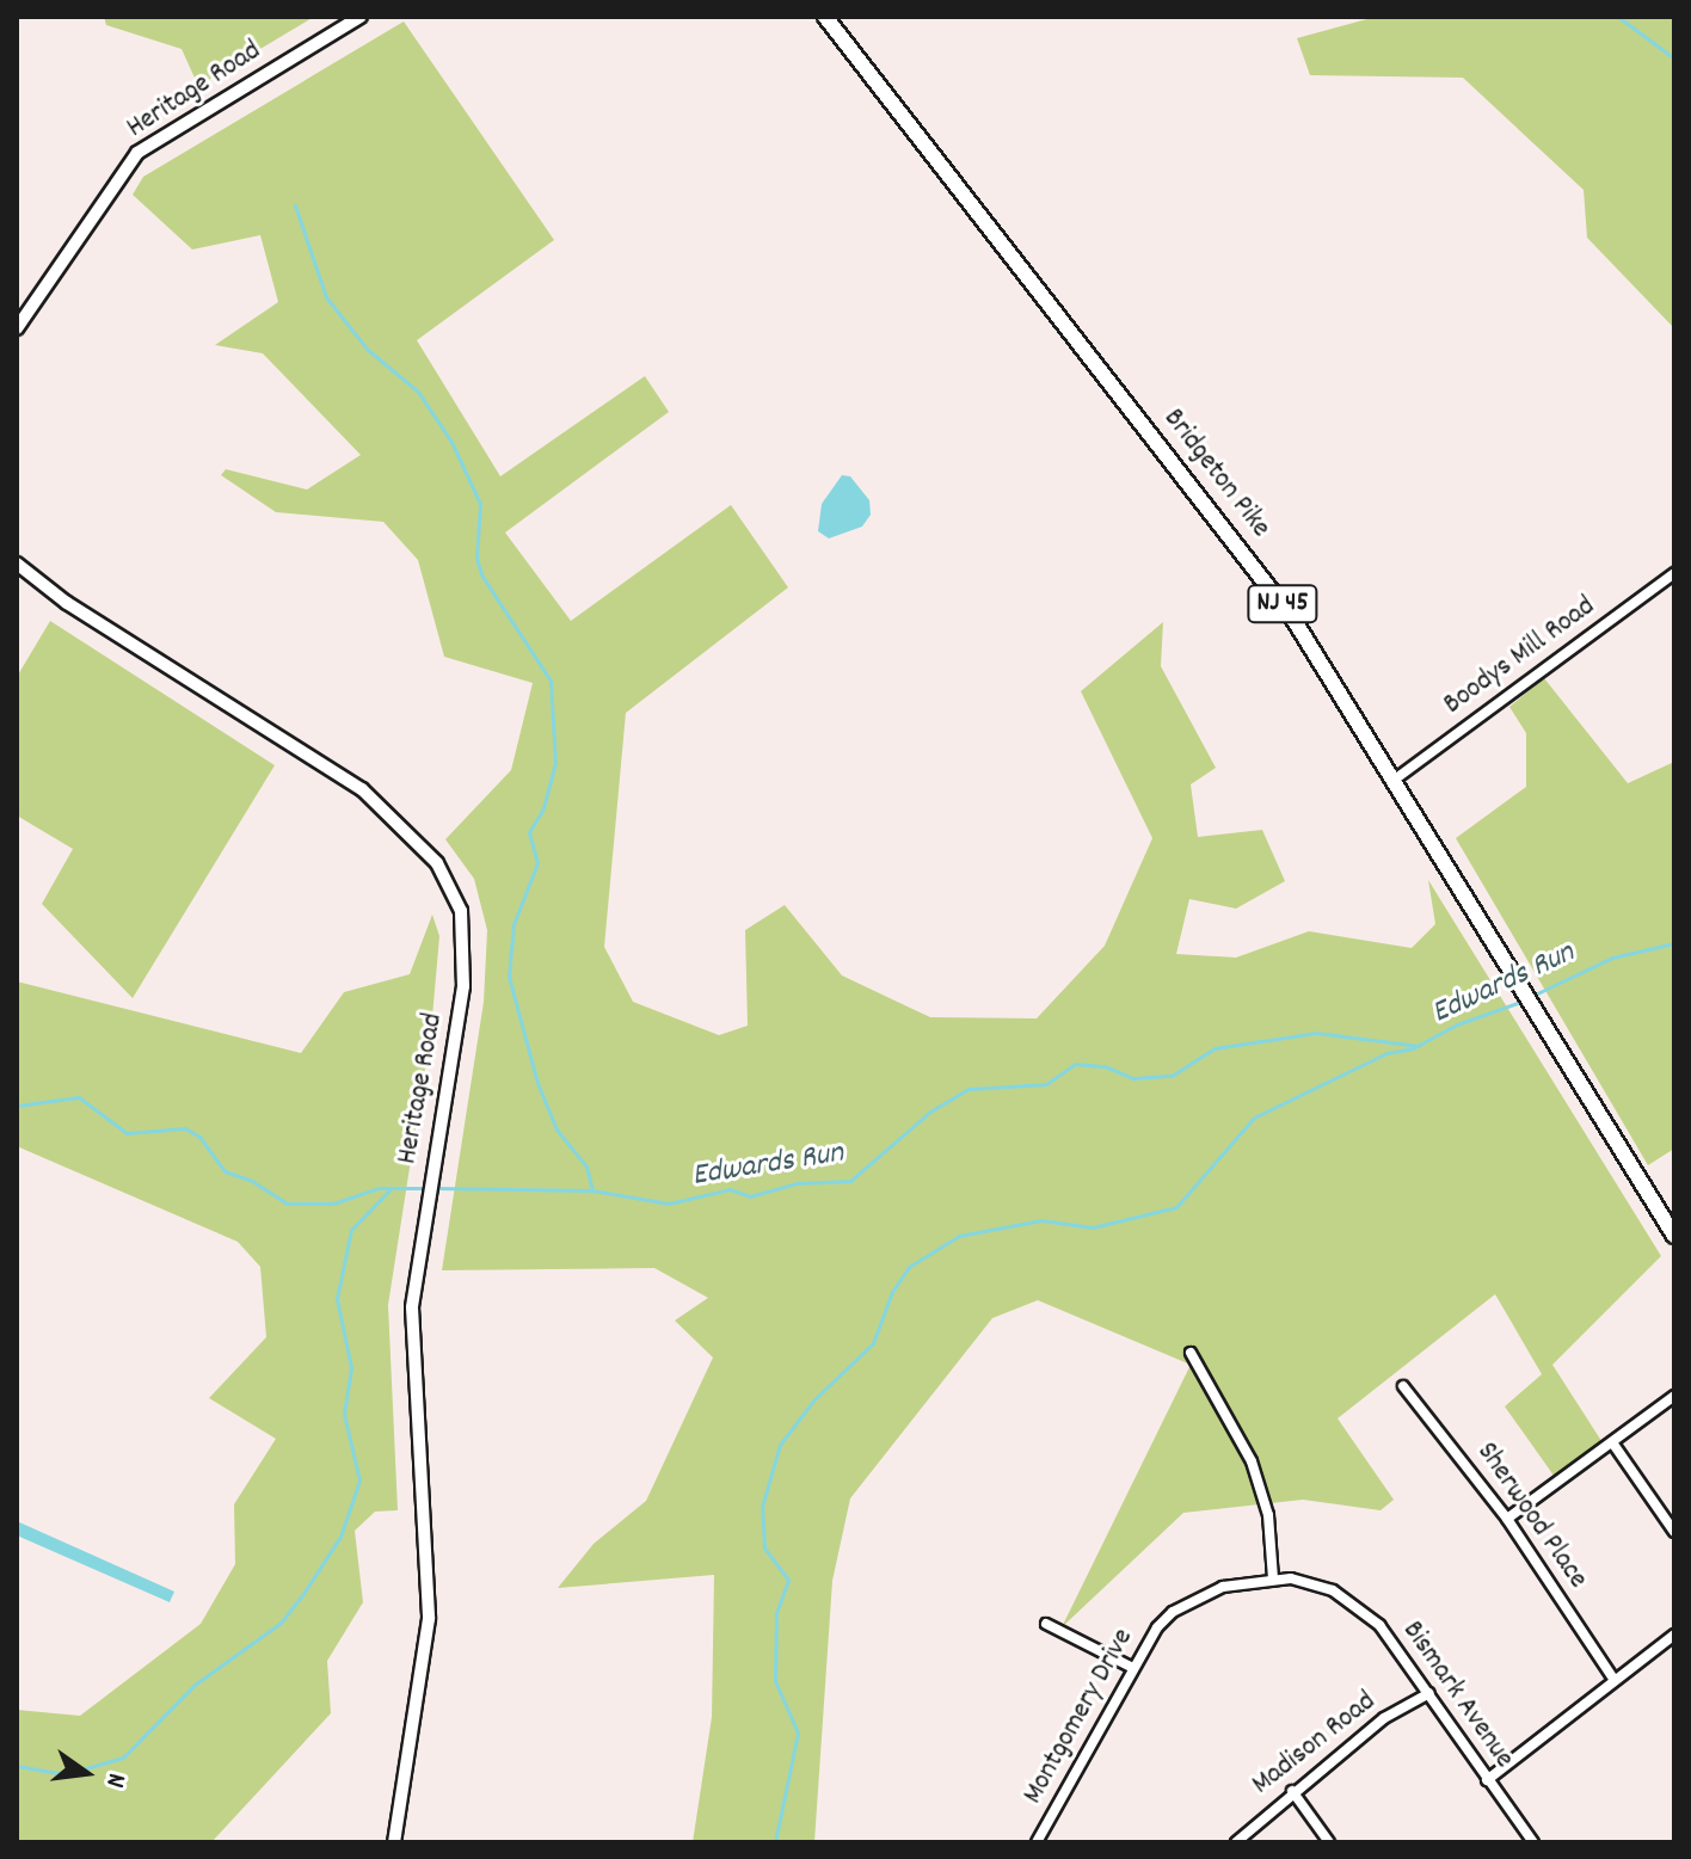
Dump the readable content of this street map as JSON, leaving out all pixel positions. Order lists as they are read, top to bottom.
{
  "streets": {
    "main road": ["Bridgeton Pike", "NJ 45"],
    "street": [
      "Heritage Road",
      "Boodys Mill Road",
      "Sherwood Place",
      "Bismark Avenue",
      "Montgomery Drive",
      "Madison Road"
    ]
  },
  "crossings": [
    ["Bridgeton Pike", "Boodys Mill Road"],
    ["Bismark Avenue", "Montgomery Drive"],
    ["Bismark Avenue", "Madison Road"]
  ],
  "water": ["Edwards Run"],
  "north": "right"
}
